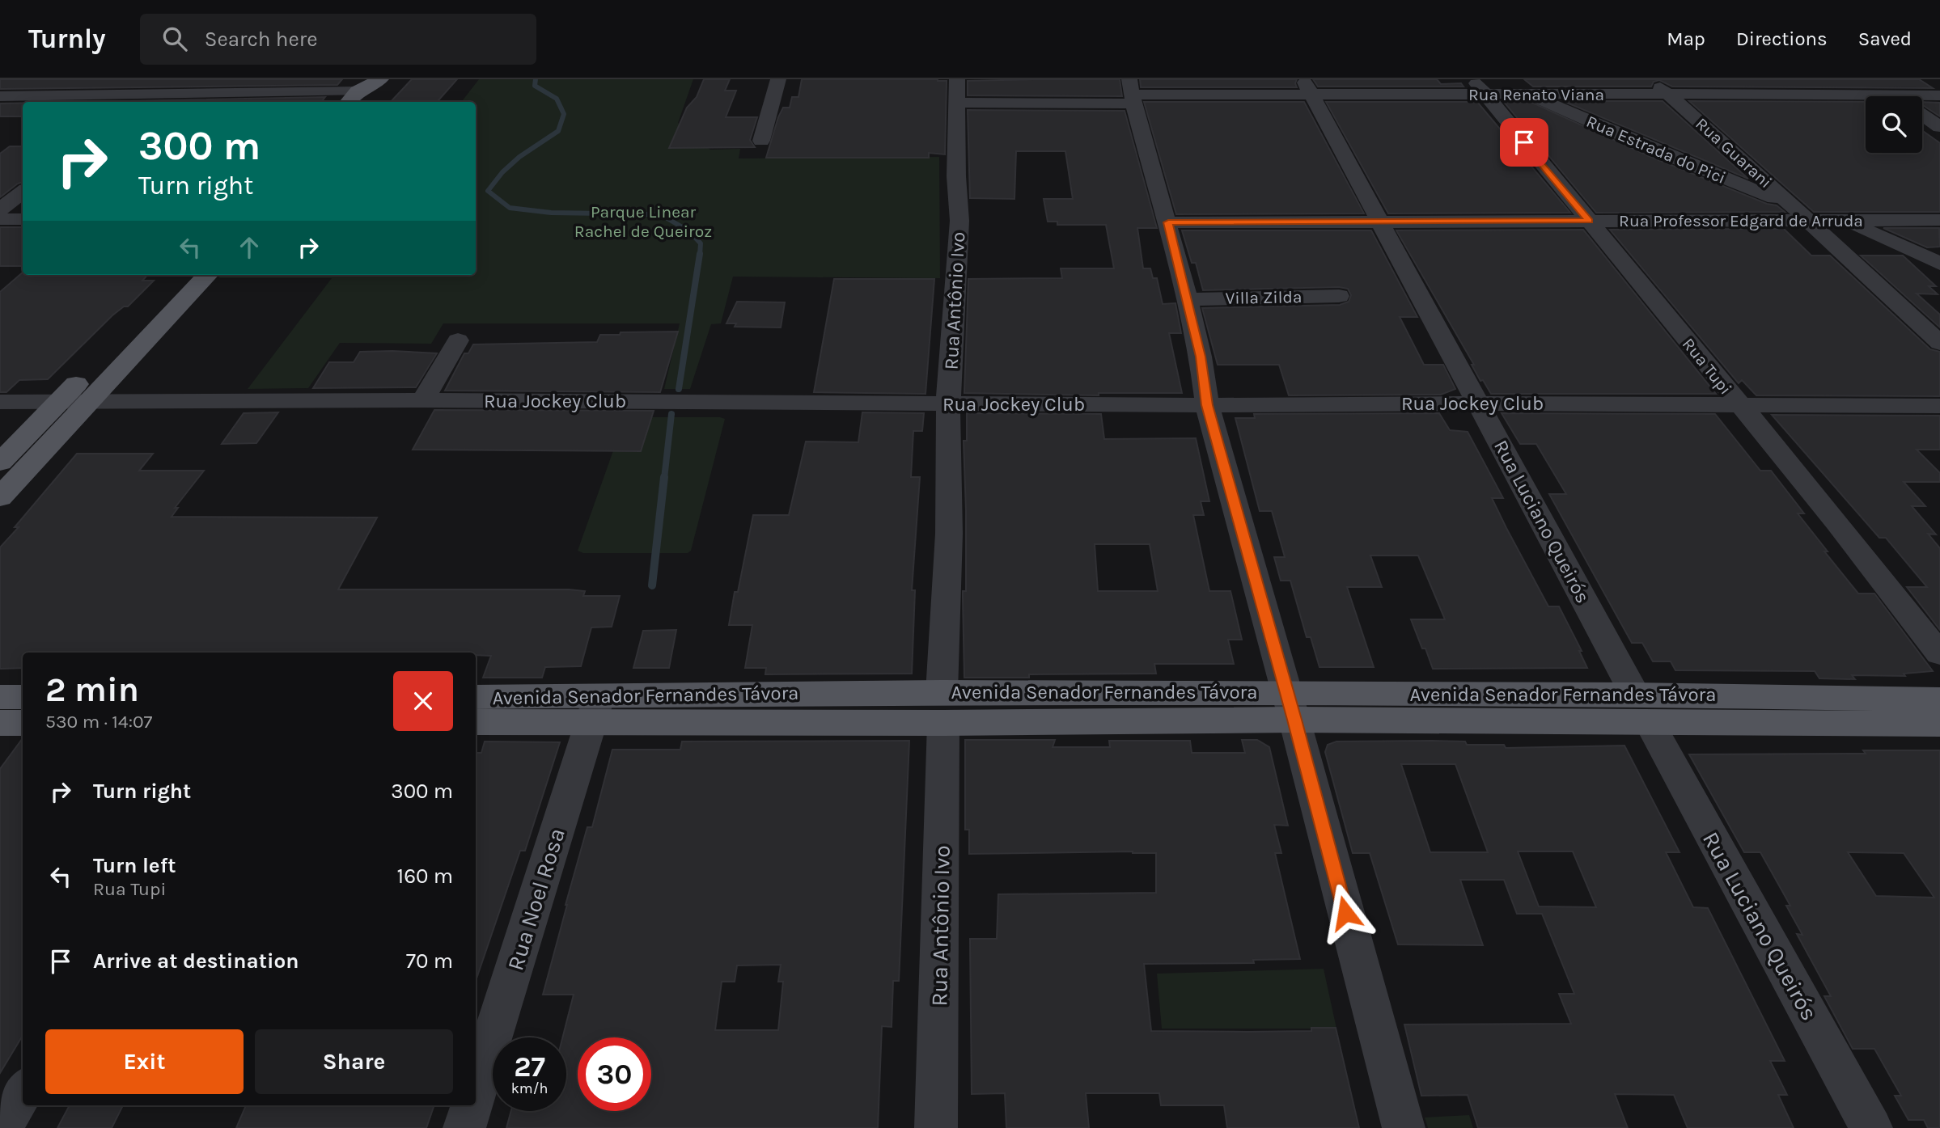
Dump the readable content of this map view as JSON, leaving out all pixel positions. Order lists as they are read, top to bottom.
{
  "streets": {
    "main road": ["Avenida Senador Fernandes Távora"],
    "street": [
      "Rua Renato Viana",
      "Rua Estrada do Pici",
      "Rua Guarani",
      "Rua Professor Edgard de Arruda",
      "Villa Zilda",
      "Rua Antônio Ivo",
      "Rua Tupi",
      "Rua Jockey Club",
      "Rua Luciano Queirós",
      "Rua Noel Rosa"
    ]
  },
  "crossings": [
    ["Rua Renato Viana", "Rua Estrada do Pici"],
    ["Rua Renato Viana", "Rua Guarani"],
    ["Rua Renato Viana", "Rua Antônio Ivo"],
    ["Rua Renato Viana", "Rua Tupi"],
    ["Rua Renato Viana", "Rua Luciano Queirós"],
    ["Rua Estrada do Pici", "Rua Guarani"],
    ["Rua Estrada do Pici", "Rua Tupi"],
    ["Rua Guarani", "Rua Professor Edgard de Arruda"],
    ["Rua Professor Edgard de Arruda", "Rua Tupi"],
    ["Rua Professor Edgard de Arruda", "Rua Luciano Queirós"],
    ["Rua Antônio Ivo", "Rua Jockey Club"],
    ["Rua Antônio Ivo", "Avenida Senador Fernandes Távora"],
    ["Rua Tupi", "Rua Jockey Club"],
    ["Rua Jockey Club", "Rua Luciano Queirós"],
    ["Rua Luciano Queirós", "Avenida Senador Fernandes Távora"],
    ["Avenida Senador Fernandes Távora", "Rua Noel Rosa"]
  ],
  "parks": ["Parque Linear Rachel de Queiroz"],
  "page": {
    "header": "Turnly",
    "search": "Search here",
    "nav": ["Map", "Directions", "Saved"],
    "turn": ["300 m", "Turn right"],
    "heading": ["2 min", "530 m · 14:07"],
    "list": [
      {
        "name": "Turn right",
        "value": "300 m"
      },
      {
        "name": "Turn left",
        "note": "Rua Tupi",
        "value": "160 m"
      },
      {
        "name": "Arrive at destination",
        "value": "70 m"
      }
    ],
    "buttons": ["Exit", "Share"],
    "speed": "27 km/h",
    "limit": "30"
  }
}
